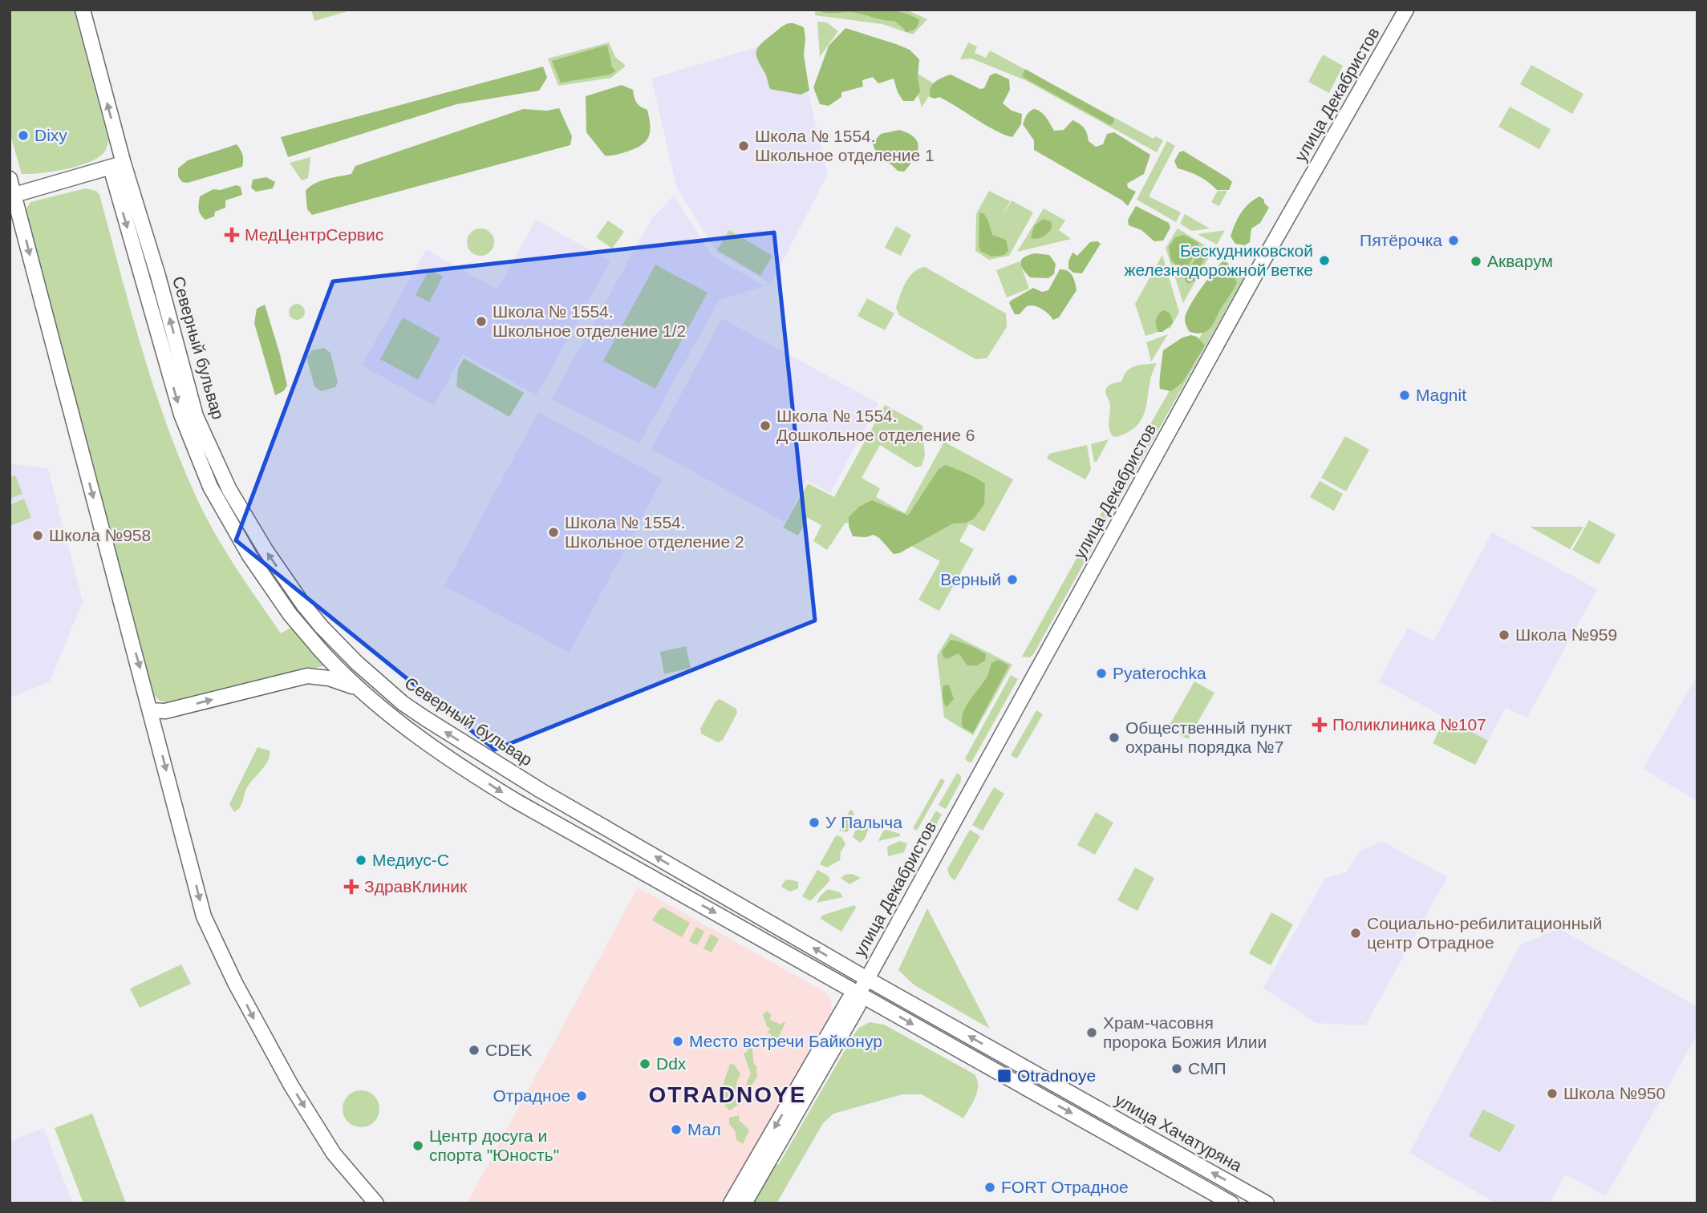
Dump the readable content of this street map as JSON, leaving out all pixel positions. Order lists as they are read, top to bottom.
{
  "streets": {
    "main road": ["улица Декабристов", "Северный бульвар", "улица Хачатуряна"]
  },
  "crossings": [
    ["улица Декабристов", "Северный бульвар"],
    ["улица Декабристов", "улица Хачатуряна"],
    ["Северный бульвар", "улица Хачатуряна"]
  ],
  "districts": ["OTRADNOYE"],
  "places": {
    "other": [
      "Dixy",
      "Школа № 1554. Школьное отделение 1",
      "Пятёрочка",
      "Бескудниковской железнодорожной ветке",
      "Акварум",
      "Школа № 1554. Школьное отделение 1/2",
      "Magnit",
      "Школа № 1554. Дошкольное отделение 6",
      "Школа № 1554. Школьное отделение 2",
      "Школа №958",
      "Верный",
      "Школа №959",
      "Pyaterochka",
      "Общественный пункт охраны порядка №7",
      "У Палыча",
      "Медиус-С",
      "Социально-ребилитационный центр Отрадное",
      "Храм-часовня пророка Божия Илии",
      "Место встречи Байконур",
      "CDEK",
      "Ddx",
      "СМП",
      "Школа №950",
      "Отрадное",
      "Мал",
      "Центр досуга и спорта \"Юность\"",
      "FORT Отрадное"
    ],
    "health": ["МедЦентрСервис", "Поликлиника №107", "ЗдравКлиник"],
    "transit": ["Otradnoye"]
  }
}
